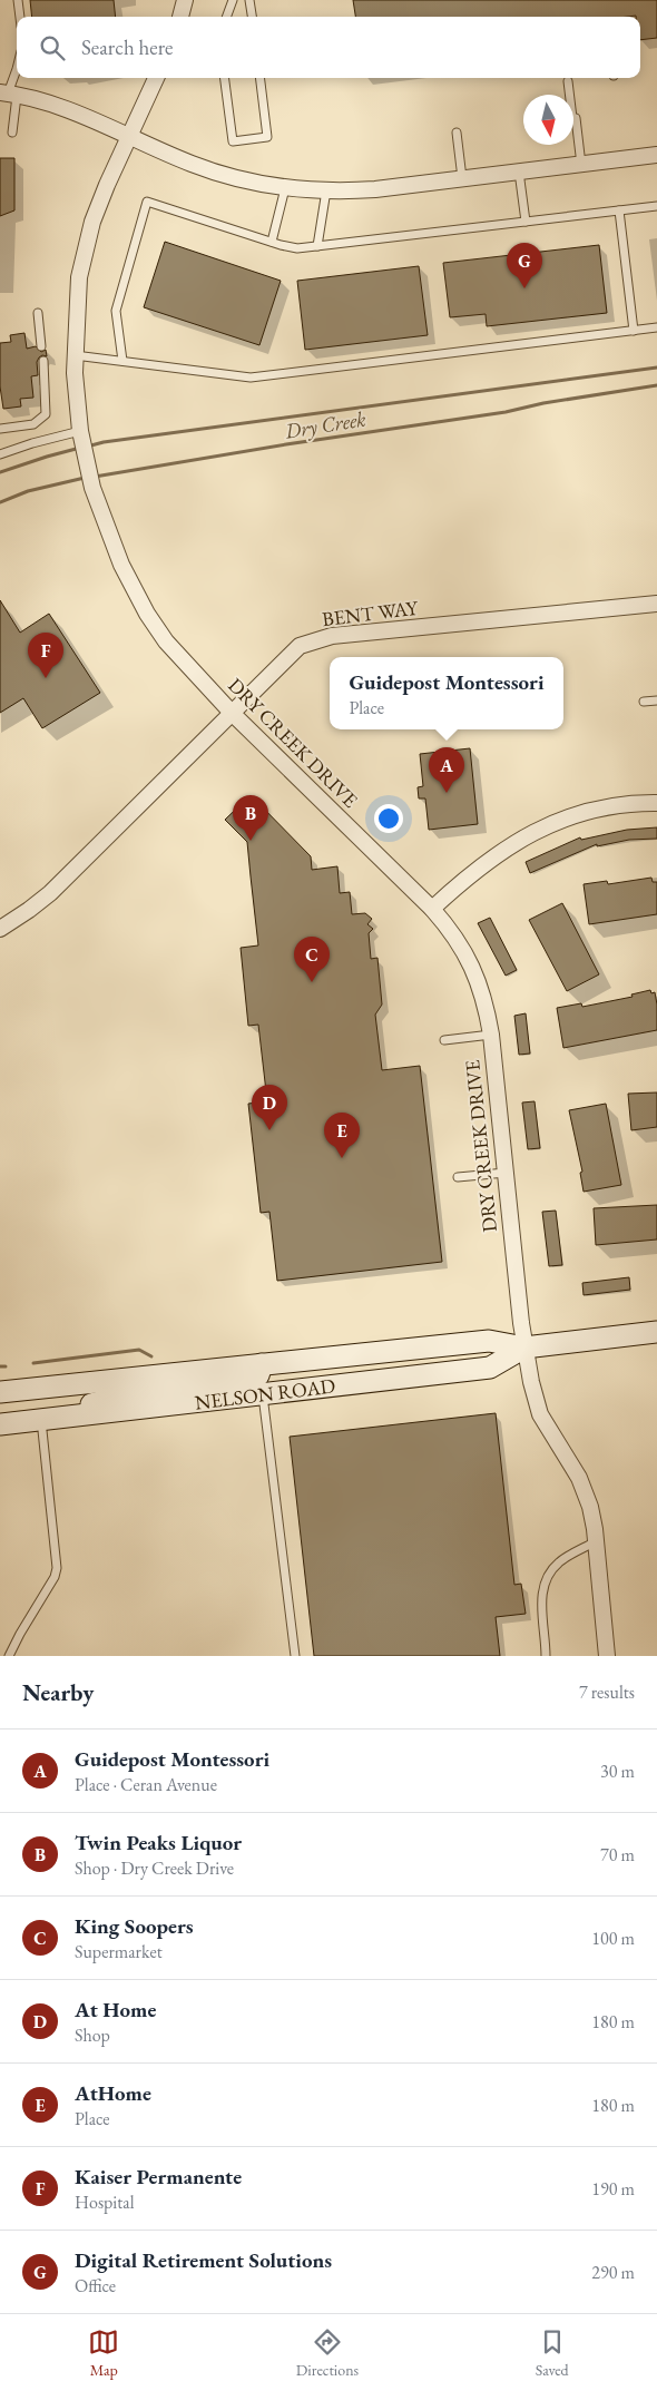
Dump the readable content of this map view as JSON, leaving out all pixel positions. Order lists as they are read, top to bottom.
{
  "streets": {
    "main road": ["NELSON ROAD"],
    "street": ["BENT WAY", "DRY CREEK DRIVE"]
  },
  "crossings": [
    ["BENT WAY", "DRY CREEK DRIVE"],
    ["DRY CREEK DRIVE", "NELSON ROAD"]
  ],
  "water": ["Dry Creek"],
  "north": "bottom",
  "page": {
    "search": "Search here",
    "pins": [
      "G",
      "F",
      "A",
      "B",
      "C",
      "D",
      "E"
    ],
    "popup": ["Guidepost Montessori", "Place"],
    "heading": ["Nearby", "7 results"],
    "list": [
      {
        "mark": "A",
        "name": "Guidepost Montessori",
        "note": "Place · Ceran Avenue",
        "value": "30 m"
      },
      {
        "mark": "B",
        "name": "Twin Peaks Liquor",
        "note": "Shop · Dry Creek Drive",
        "value": "70 m"
      },
      {
        "mark": "C",
        "name": "King Soopers",
        "note": "Supermarket",
        "value": "100 m"
      },
      {
        "mark": "D",
        "name": "At Home",
        "note": "Shop",
        "value": "180 m"
      },
      {
        "mark": "E",
        "name": "AtHome",
        "note": "Place",
        "value": "180 m"
      },
      {
        "mark": "F",
        "name": "Kaiser Permanente",
        "note": "Hospital",
        "value": "190 m"
      },
      {
        "mark": "G",
        "name": "Digital Retirement Solutions",
        "note": "Office",
        "value": "290 m"
      }
    ],
    "nav": ["Map", "Directions", "Saved"]
  }
}
